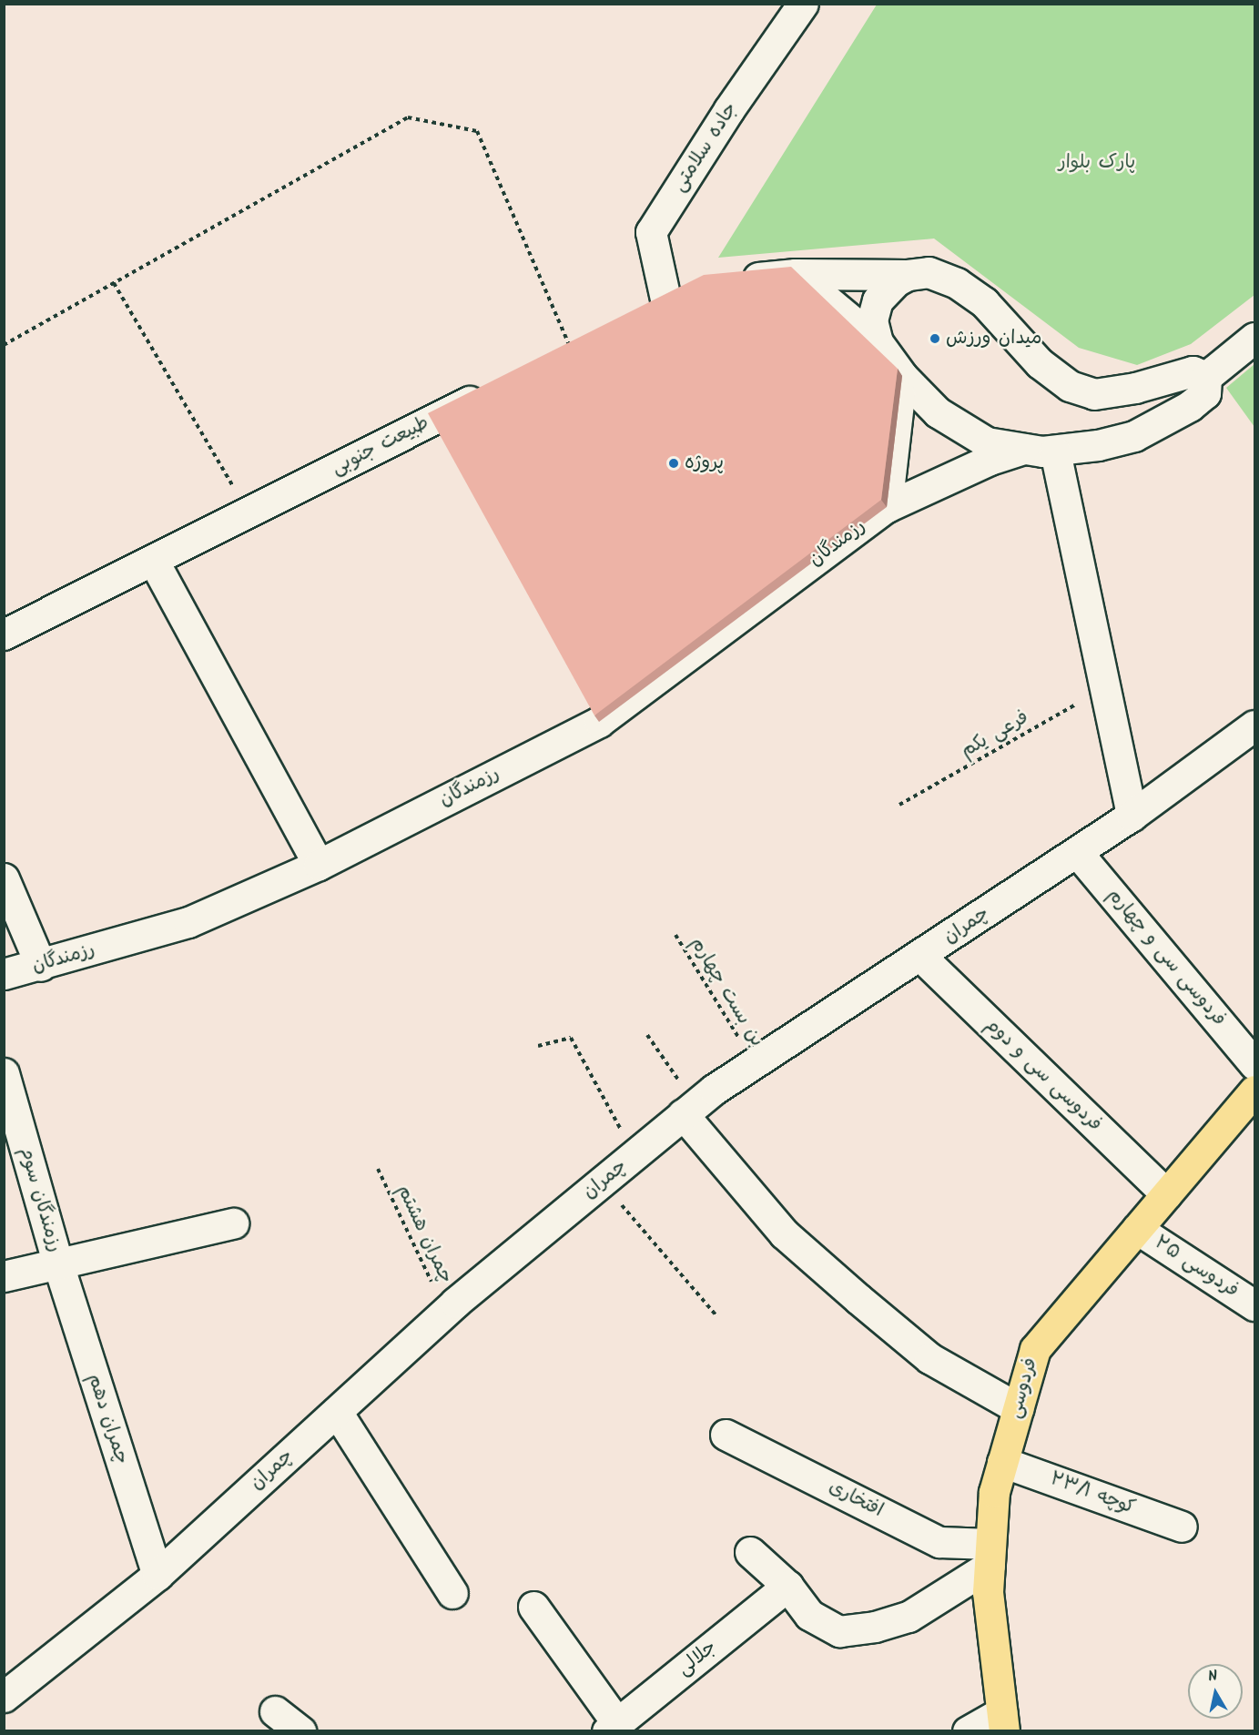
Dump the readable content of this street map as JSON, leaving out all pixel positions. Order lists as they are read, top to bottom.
{
  "streets": {
    "main road": ["فردوسی"],
    "street": [
      "جاده سلامتی",
      "طبیعت جنوبی",
      "رزمندگان",
      "چمران",
      "فردوسی سی و چهارم",
      "فردوسی سی و دوم",
      "رزمندگان سوم",
      "فردوسی ۲۵",
      "چمران دهم",
      "کوچه ۲۳/۱",
      "افتخاری",
      "جلالی"
    ],
    "path": ["فرعی یکم", "بن بست چهارم", "چمران هشتم"]
  },
  "crossings": [
    ["چمران", "فردوسی سی و چهارم"],
    ["چمران", "بن بست چهارم"],
    ["چمران", "فردوسی سی و دوم"],
    ["چمران", "چمران هشتم"],
    ["چمران", "چمران دهم"],
    ["فردوسی سی و دوم", "فردوسی"],
    ["رزمندگان سوم", "چمران دهم"],
    ["فردوسی ۲۵", "فردوسی"],
    ["فردوسی", "کوچه ۲۳/۱"],
    ["فردوسی", "افتخاری"]
  ],
  "parks": ["پارک بلوار"],
  "places": ["میدان ورزش", "پروژه"],
  "north": "top"
}
